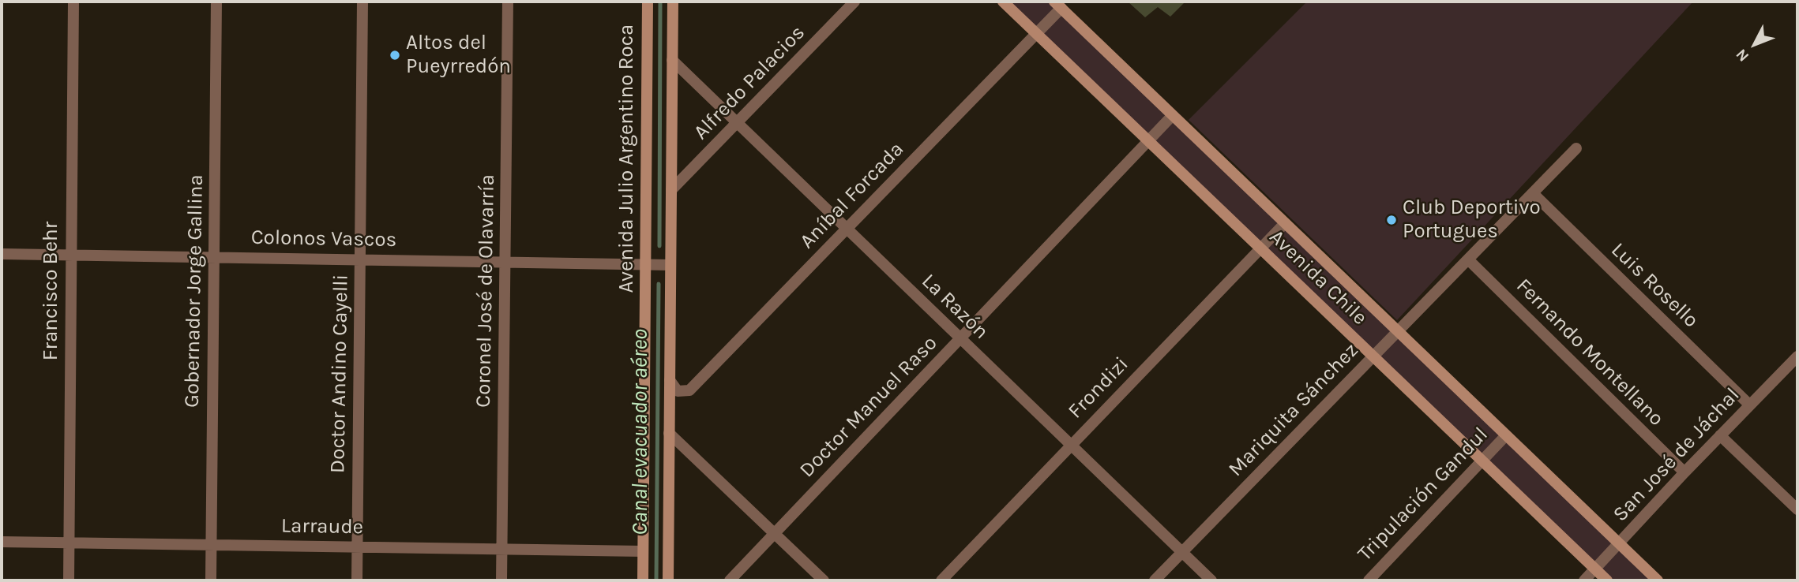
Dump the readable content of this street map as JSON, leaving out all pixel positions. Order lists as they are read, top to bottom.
{
  "streets": {
    "main road": ["Avenida Julio Argentino Roca", "Avenida Chile"],
    "street": [
      "Alfredo Palacios",
      "Aníbal Forcada",
      "Colonos Vascos",
      "Luis Rosello",
      "Francisco Behr",
      "Gobernador Jorge Gallina",
      "Coronel José de Olavarría",
      "La Razón",
      "Fernando Montellano",
      "Doctor Andino Cayelli",
      "Frondizi",
      "Doctor Manuel Raso",
      "Mariquita Sánchez",
      "San José de Jáchal",
      "Tripulación Gandul",
      "Larraude"
    ]
  },
  "crossings": [
    ["Alfredo Palacios", "Avenida Julio Argentino Roca"],
    ["Alfredo Palacios", "La Razón"],
    ["Avenida Julio Argentino Roca", "Aníbal Forcada"],
    ["Avenida Julio Argentino Roca", "Colonos Vascos"],
    ["Avenida Julio Argentino Roca", "La Razón"],
    ["Avenida Julio Argentino Roca", "Larraude"],
    ["Aníbal Forcada", "Avenida Chile"],
    ["Aníbal Forcada", "La Razón"],
    ["Colonos Vascos", "Francisco Behr"],
    ["Colonos Vascos", "Gobernador Jorge Gallina"],
    ["Colonos Vascos", "Coronel José de Olavarría"],
    ["Colonos Vascos", "Doctor Andino Cayelli"],
    ["Avenida Chile", "Frondizi"],
    ["Avenida Chile", "Doctor Manuel Raso"],
    ["Avenida Chile", "Mariquita Sánchez"],
    ["Avenida Chile", "San José de Jáchal"],
    ["Avenida Chile", "Tripulación Gandul"],
    ["Luis Rosello", "Mariquita Sánchez"],
    ["Luis Rosello", "San José de Jáchal"],
    ["Francisco Behr", "Larraude"],
    ["Gobernador Jorge Gallina", "Larraude"],
    ["Coronel José de Olavarría", "Larraude"],
    ["La Razón", "Frondizi"],
    ["La Razón", "Doctor Manuel Raso"],
    ["La Razón", "Mariquita Sánchez"],
    ["Fernando Montellano", "Mariquita Sánchez"],
    ["Fernando Montellano", "San José de Jáchal"],
    ["Doctor Andino Cayelli", "Larraude"]
  ],
  "water": ["Canal evacuador aéreo"],
  "places": ["Altos del Pueyrredón", "Club Deportivo Portugues"],
  "north": "bottom left"
}
